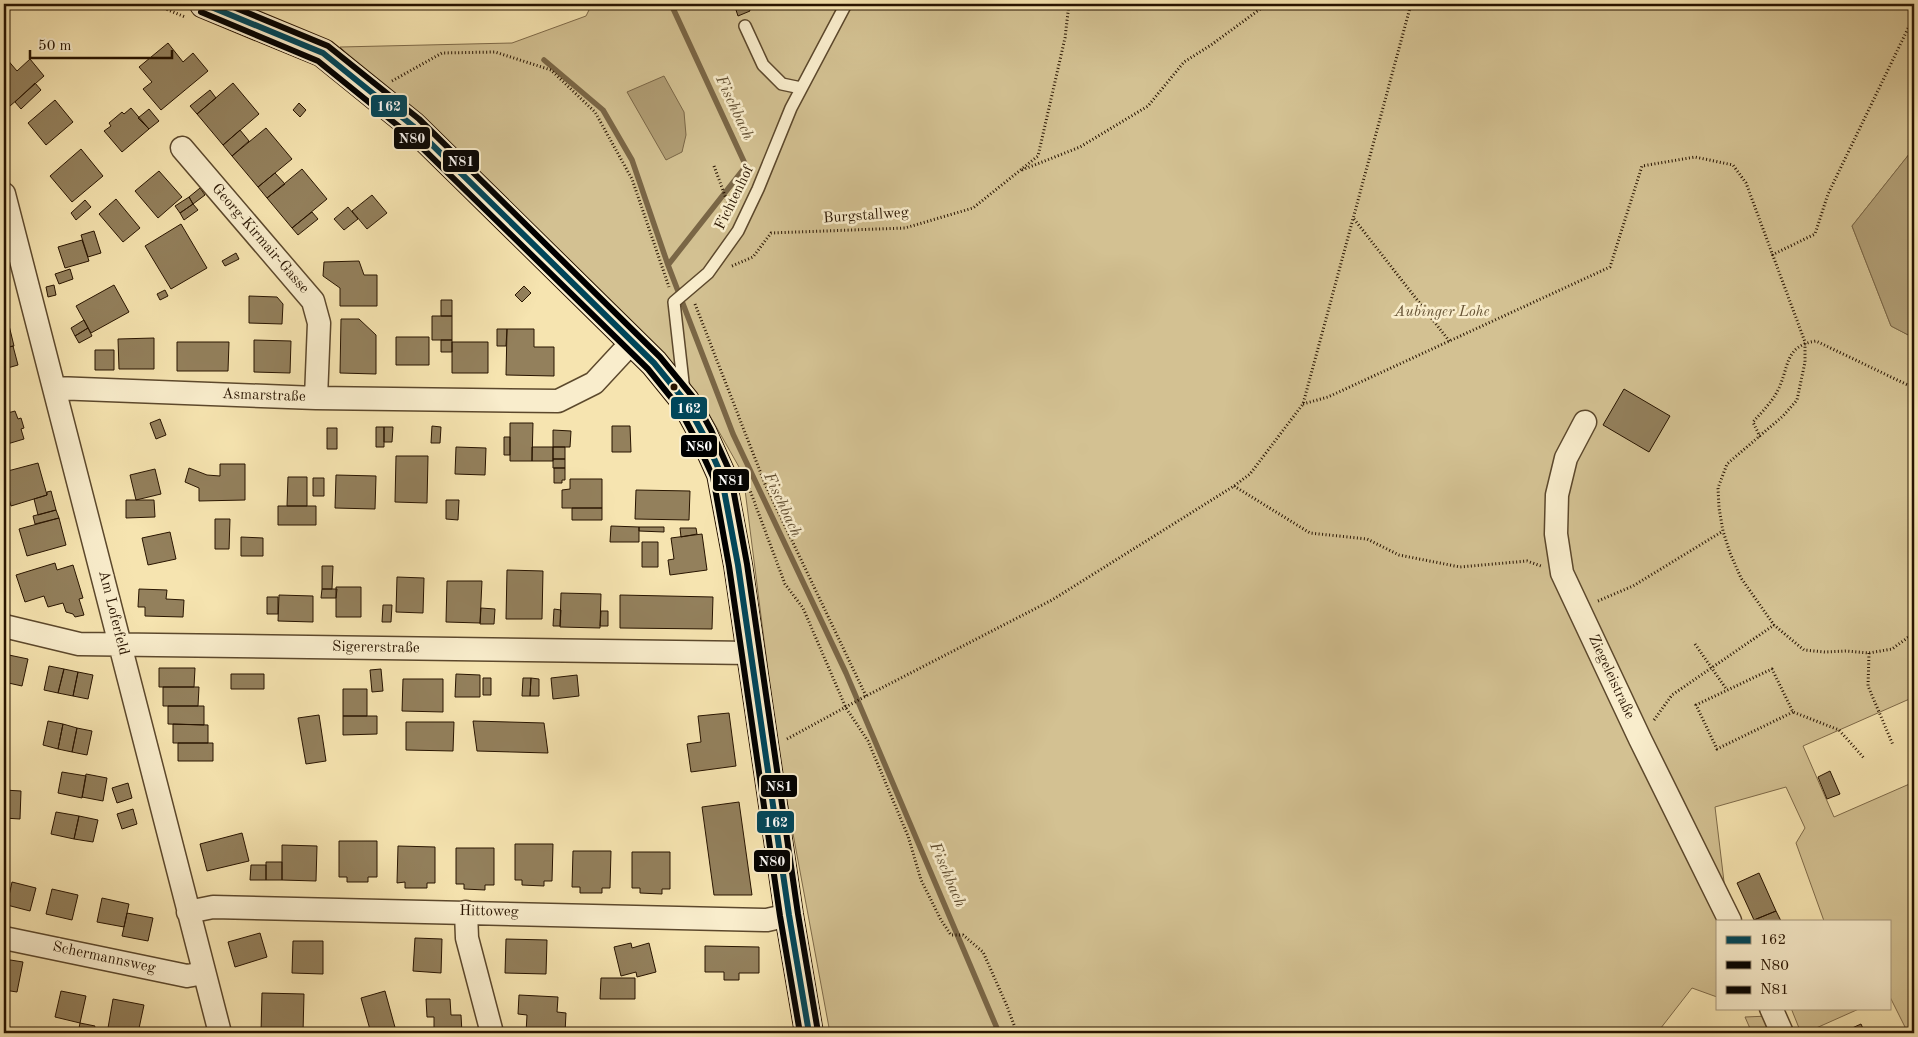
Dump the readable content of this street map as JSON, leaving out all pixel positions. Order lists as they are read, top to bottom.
{
  "streets": {
    "street": [
      "Georg-Kirmair-Gasse",
      "Asmarstraße",
      "Am Loferfeld",
      "Sigererstraße",
      "Ziegeleistraße",
      "Hittoweg",
      "Schermannsweg"
    ],
    "lane": ["Fichtenhof"],
    "path": ["Burgstallweg"]
  },
  "crossings": [
    ["Georg-Kirmair-Gasse", "Asmarstraße"],
    ["Asmarstraße", "Am Loferfeld"],
    ["Am Loferfeld", "Sigererstraße"],
    ["Am Loferfeld", "Hittoweg"],
    ["Am Loferfeld", "Schermannsweg"]
  ],
  "water": ["Fischbach"],
  "parks": ["Aubinger Lohe"],
  "lines": ["transit line 162", "transit line N81", "transit line N80"],
  "legend": ["162", "N80", "N81"],
  "scale_bar": "50 m"
}
